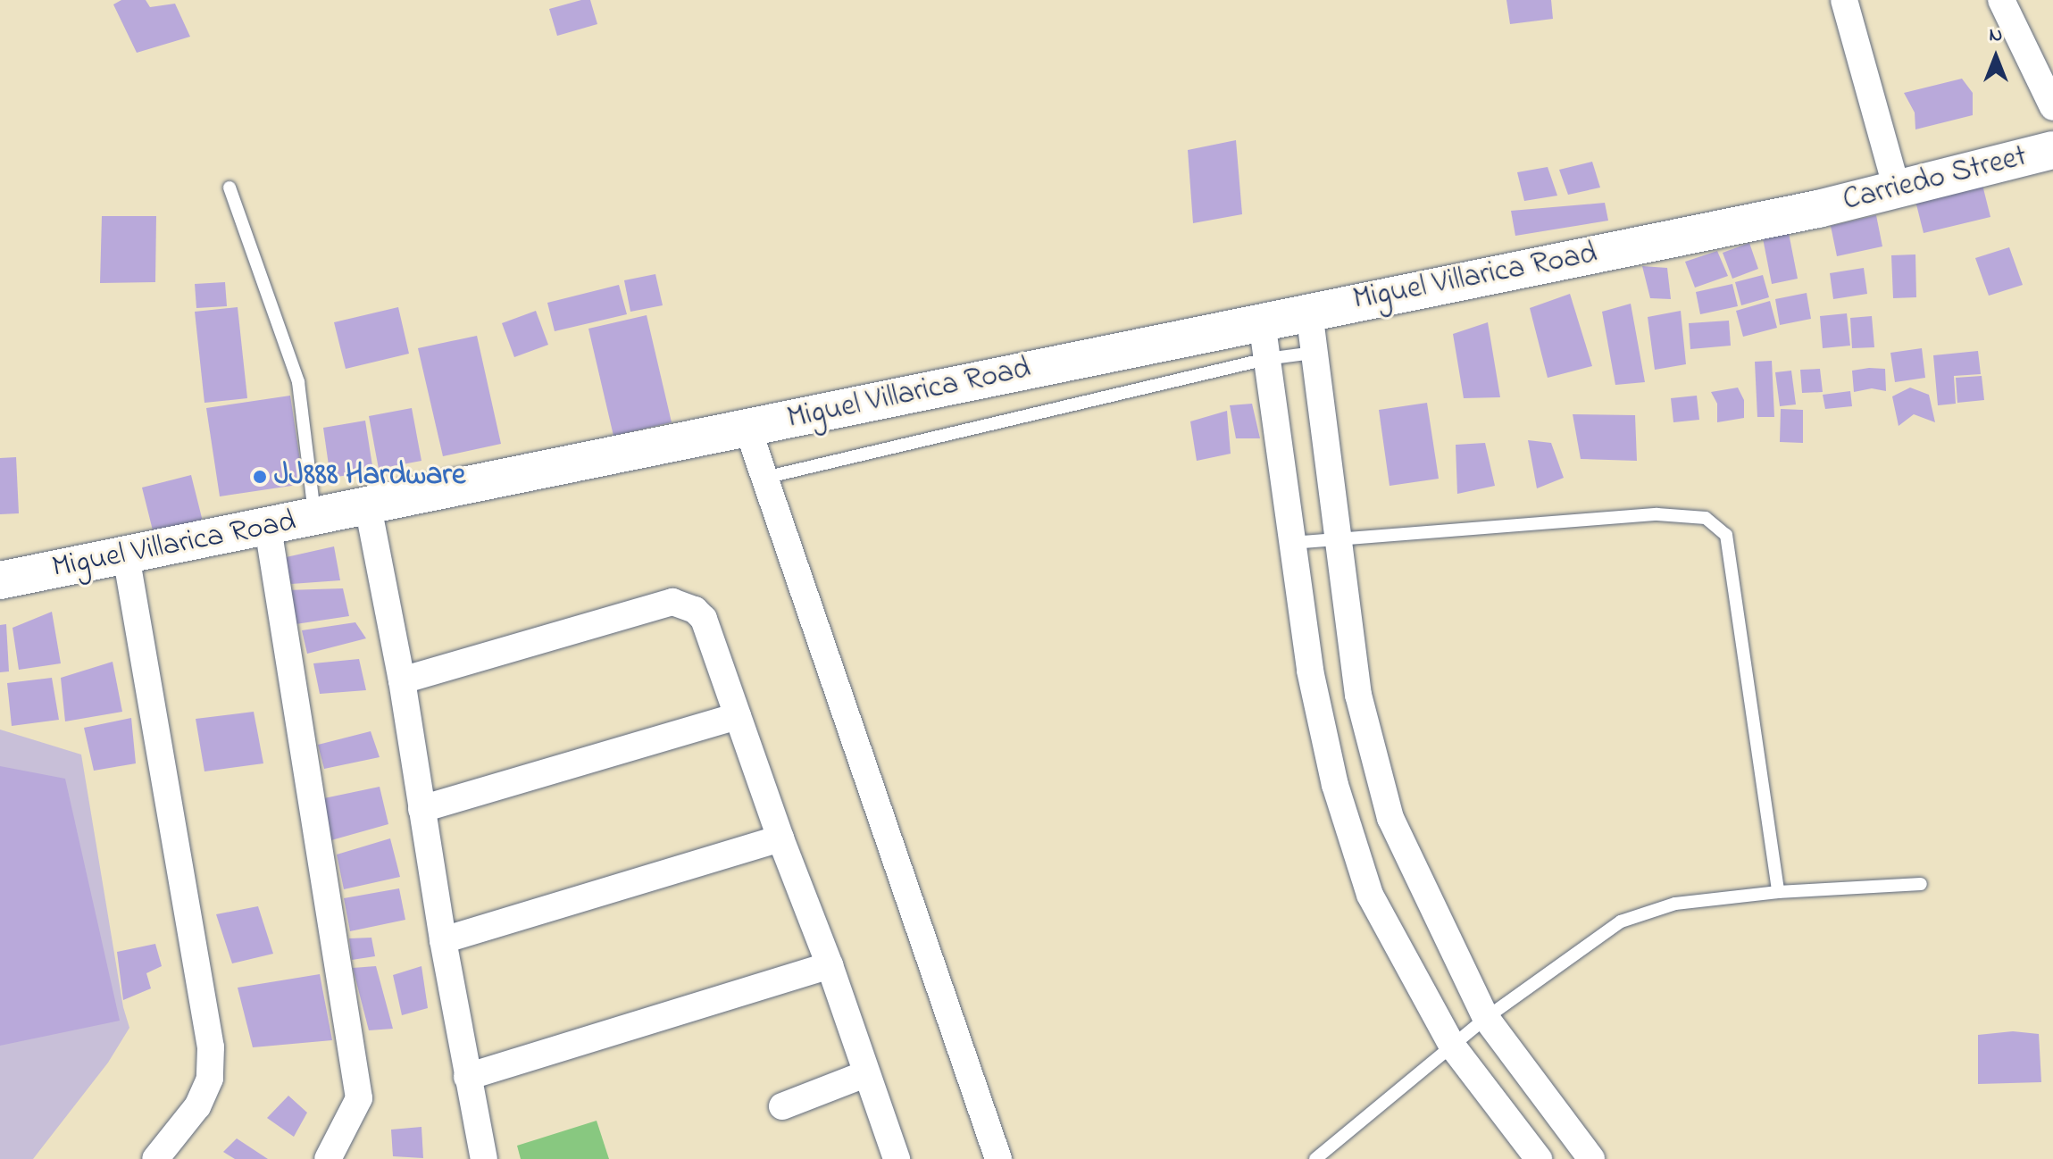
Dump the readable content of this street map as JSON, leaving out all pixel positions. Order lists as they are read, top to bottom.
{
  "streets": {
    "main road": ["Carriedo Street", "Miguel Villarica Road"]
  },
  "crossings": [
    ["Carriedo Street", "Miguel Villarica Road"]
  ],
  "places": ["JJ888 Hardware"],
  "north": "top"
}
